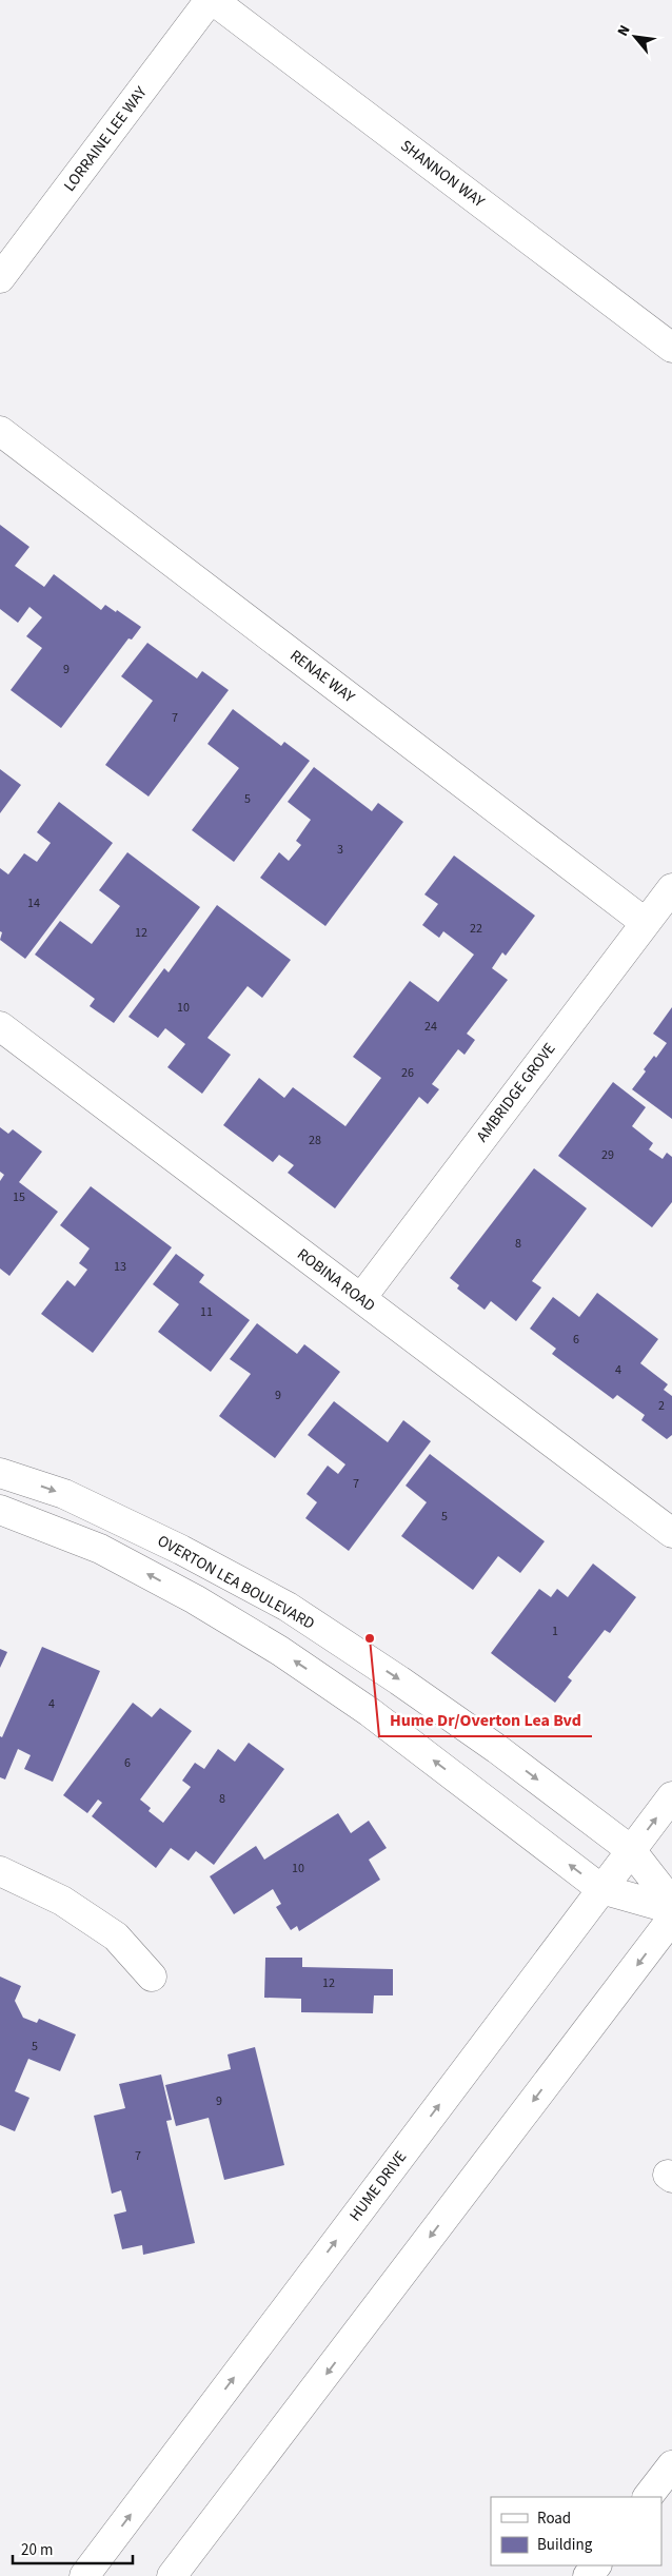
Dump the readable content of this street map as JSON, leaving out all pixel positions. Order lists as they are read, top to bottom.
{
  "streets": {
    "street": [
      "LORRAINE LEE WAY",
      "SHANNON WAY",
      "RENAE WAY",
      "AMBRIDGE GROVE",
      "ROBINA ROAD",
      "OVERTON LEA BOULEVARD",
      "HUME DRIVE"
    ]
  },
  "crossings": [
    ["LORRAINE LEE WAY", "SHANNON WAY"],
    ["RENAE WAY", "AMBRIDGE GROVE"],
    ["AMBRIDGE GROVE", "ROBINA ROAD"],
    ["OVERTON LEA BOULEVARD", "HUME DRIVE"]
  ],
  "places": ["Hume Dr/Overton Lea Bvd"],
  "house_numbers": [
    "9",
    "7",
    "5",
    "3",
    "14",
    "22",
    "12",
    "10",
    "24",
    "26",
    "28",
    "29",
    "15",
    "8",
    "13",
    "11",
    "6",
    "4",
    "9",
    "2",
    "7",
    "5",
    "1",
    "4",
    "6",
    "8",
    "10",
    "12",
    "5",
    "9",
    "7"
  ],
  "legend": ["Road", "Building"],
  "scale_bar": "20 m",
  "north": "top left"
}
